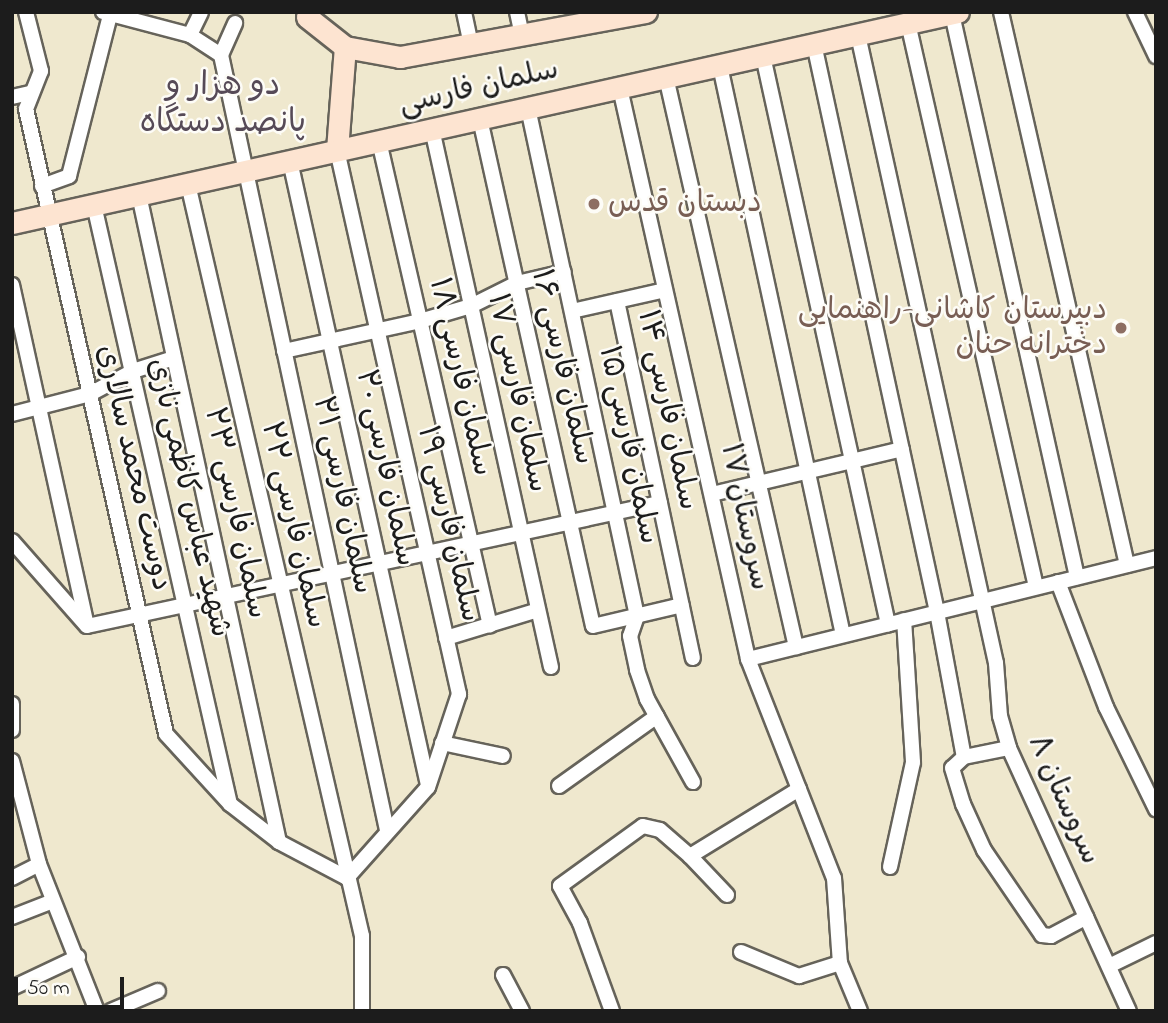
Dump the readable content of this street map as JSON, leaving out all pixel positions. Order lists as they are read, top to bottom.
{
  "streets": {
    "street": [
      "سلمان فارسی",
      "سلمان فارسی ۱۶",
      "سلمان فارسی ۱۸",
      "سلمان فارسی ۱۷",
      "سلمان فارسی ۱۴",
      "سلمان فارسی ۱۵",
      "دوست محمد سالاری",
      "سلمان فارسی ۲۰",
      "سلمان فارسی ۲۱",
      "شهید عباس کاظمی نازی",
      "سلمان فارسی ۲۳",
      "سروستان ۱۷",
      "سلمان فارسی ۱۹",
      "سلمان فارسی ۲۲",
      "سروستان ۸"
    ]
  },
  "crossings": [
    ["سلمان فارسی", "سلمان فارسی ۱۶"],
    ["سلمان فارسی", "سلمان فارسی ۱۸"],
    ["سلمان فارسی", "سلمان فارسی ۱۷"],
    ["سلمان فارسی", "سلمان فارسی ۱۴"],
    ["سلمان فارسی", "سلمان فارسی ۱۵"],
    ["سلمان فارسی", "دوست محمد سالاری"],
    ["سلمان فارسی", "سلمان فارسی ۲۰"],
    ["سلمان فارسی", "سلمان فارسی ۲۱"],
    ["سلمان فارسی", "شهید عباس کاظمی نازی"],
    ["سلمان فارسی", "سلمان فارسی ۲۳"],
    ["سلمان فارسی", "سلمان فارسی ۱۹"],
    ["سلمان فارسی", "سلمان فارسی ۲۲"],
    ["سلمان فارسی", "سروستان ۸"],
    ["سلمان فارسی ۱۶", "سلمان فارسی ۱۵"],
    ["سلمان فارسی ۱۴", "سروستان ۱۷"],
    ["دوست محمد سالاری", "شهید عباس کاظمی نازی"],
    ["سلمان فارسی ۲۰", "سلمان فارسی ۱۹"],
    ["سلمان فارسی ۲۱", "سلمان فارسی ۱۹"],
    ["سلمان فارسی ۱۹", "سلمان فارسی ۲۲"]
  ],
  "districts": ["دو هزار و پانصد دستگاه"],
  "places": ["دبستان قدس", "دبیرستان کاشانی-راهنمایی دخترانه حنان"],
  "scale_bar": "50 m"
}
